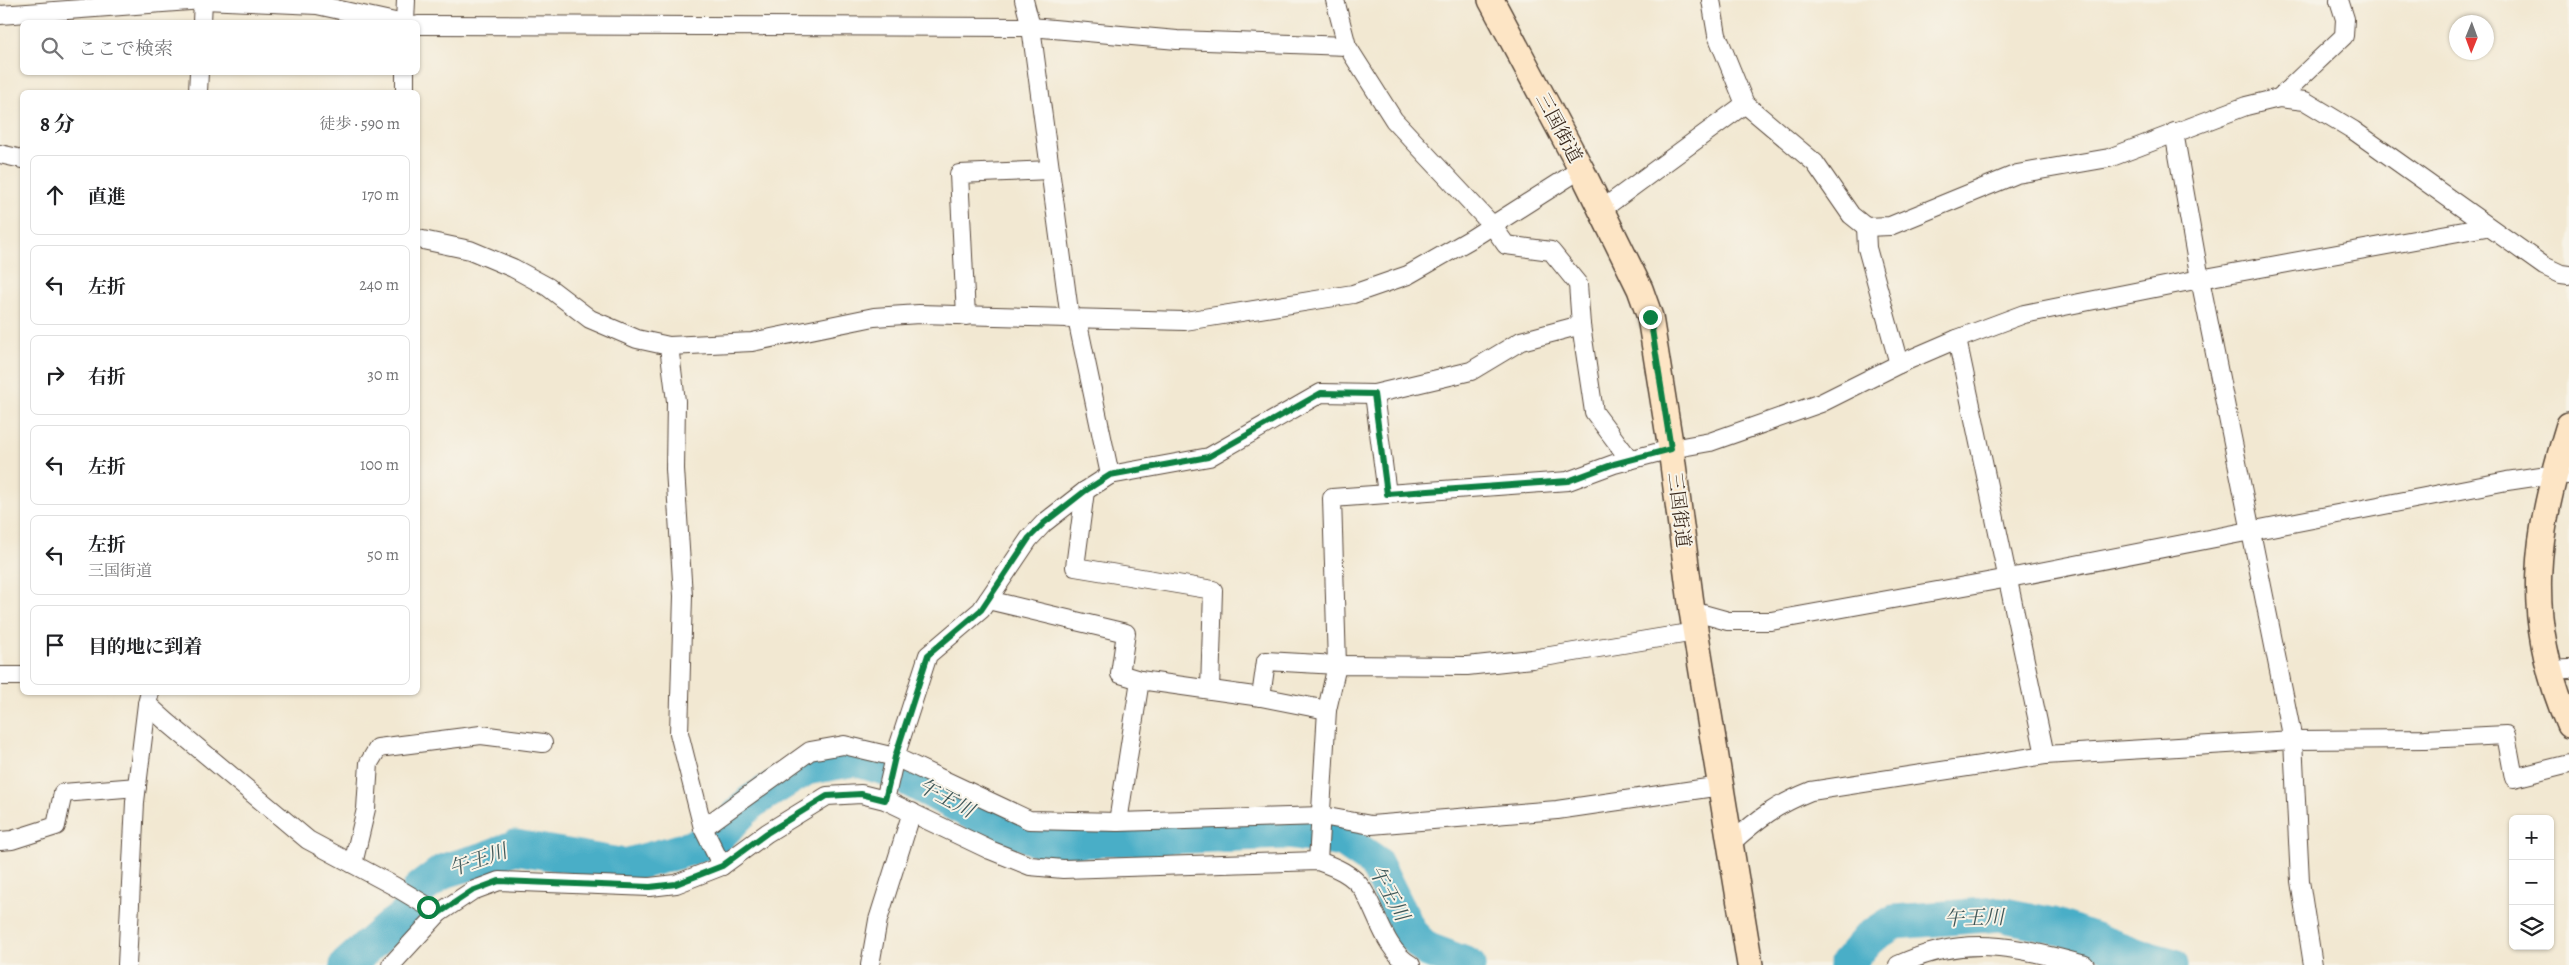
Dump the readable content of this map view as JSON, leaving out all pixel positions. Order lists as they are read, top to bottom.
{
  "streets": {
    "street": ["三国街道"]
  },
  "water": ["午王川"],
  "north": "bottom",
  "page": {
    "search": "ここで検索",
    "heading": ["8 分", "徒歩 · 590 m"],
    "list": [
      ["直進", "170 m"],
      ["左折", "240 m"],
      ["右折", "30 m"],
      ["左折", "100 m"],
      ["左折", "三国街道", "50 m"],
      "目的地に到着"
    ],
    "map_buttons": ["+", "−"]
  }
}
